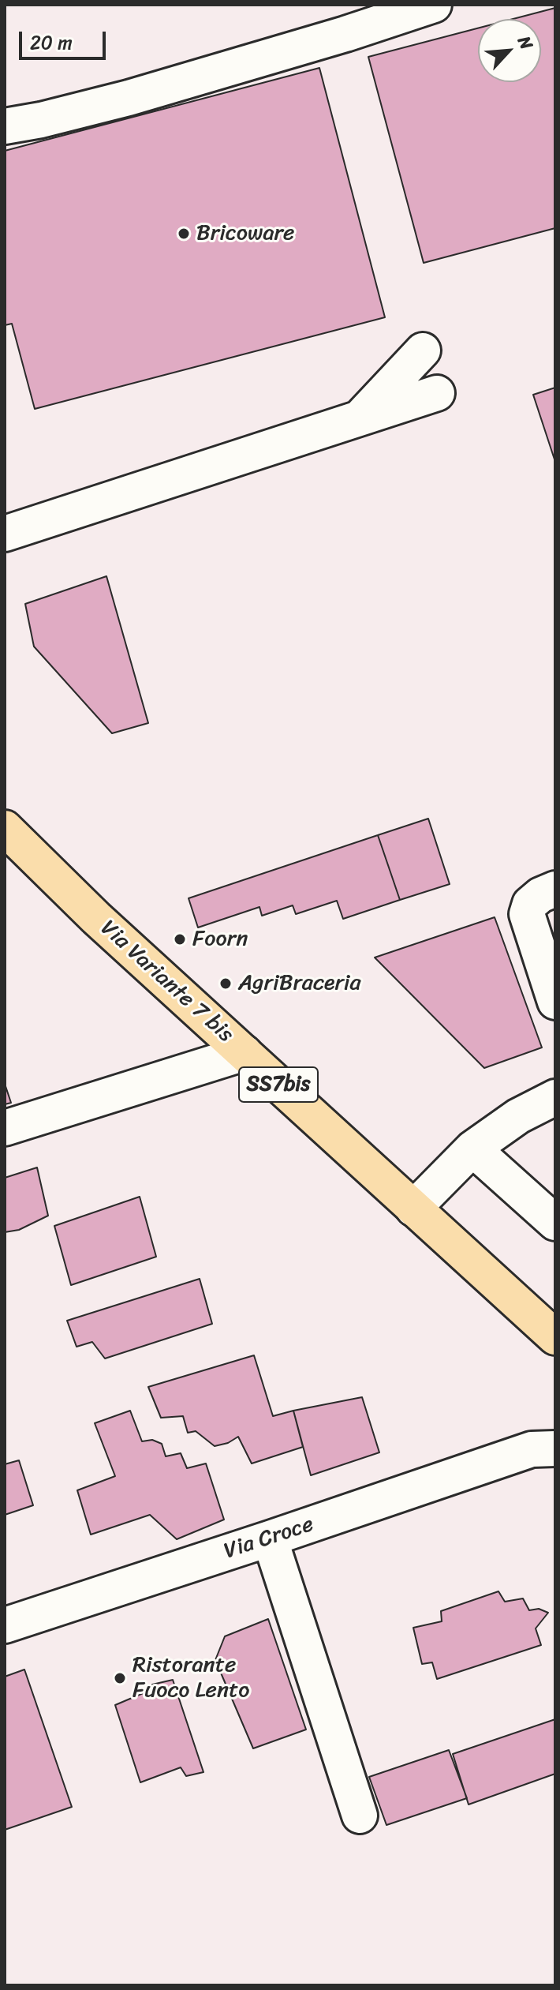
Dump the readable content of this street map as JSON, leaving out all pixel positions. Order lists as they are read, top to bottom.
{
  "streets": {
    "main road": ["Via Variante 7 bis", "SS7bis"],
    "street": ["Via Croce"]
  },
  "places": [
    "Bricoware",
    "Foorn",
    "AgriBraceria",
    "Ristorante Fuoco Lento"
  ],
  "scale_bar": "20 m",
  "north": "top right"
}
